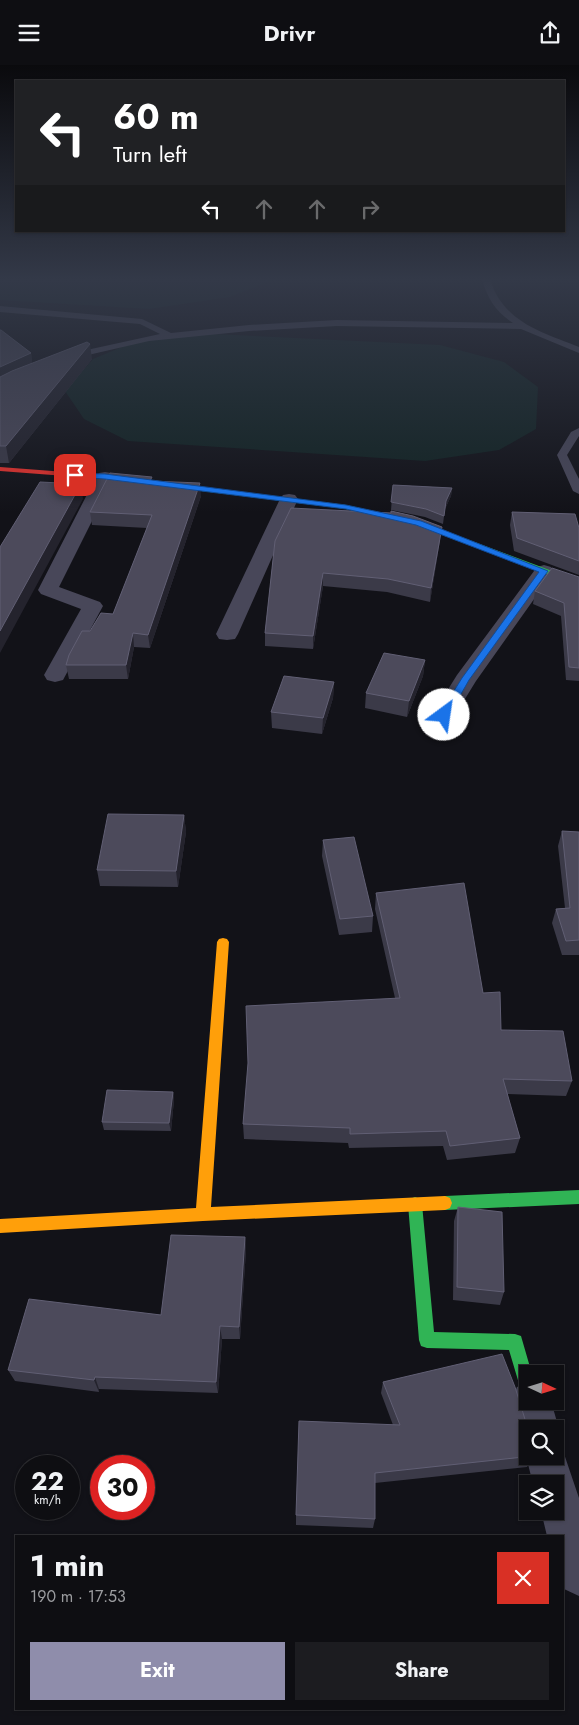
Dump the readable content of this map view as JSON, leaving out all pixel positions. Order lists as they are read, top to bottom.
{
  "north": "right",
  "page": {
    "header": "Drivr",
    "turn": ["60 m", "Turn left"],
    "speed": "22 km/h",
    "limit": "30",
    "heading": ["1 min", "190 m · 17:53"],
    "buttons": ["Exit", "Share"]
  }
}
